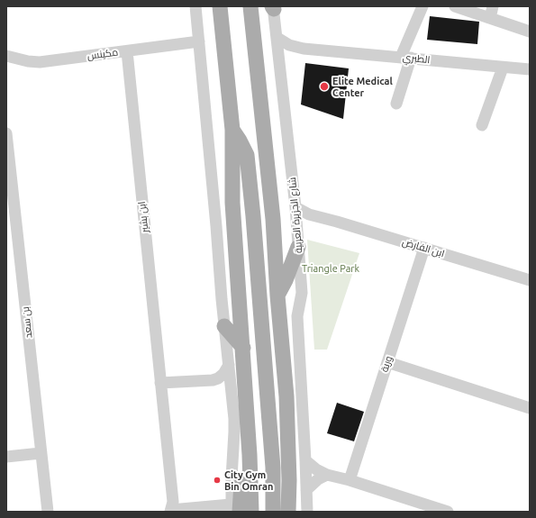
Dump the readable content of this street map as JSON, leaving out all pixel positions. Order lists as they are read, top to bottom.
{
  "streets": {
    "street": [
      "مكينس",
      "الطبري",
      "شارع الجزيرة العربية",
      "ابن بشير",
      "ابن الفارض",
      "بن سعد",
      "وربة"
    ]
  },
  "crossings": [
    ["مكينس", "ابن بشير"],
    ["الطبري", "شارع الجزيرة العربية"],
    ["شارع الجزيرة العربية", "ابن الفارض"],
    ["ابن الفارض", "وربة"]
  ],
  "parks": ["Triangle Park"],
  "places": ["Elite Medical Center", "City Gym Bin Omran"]
}
